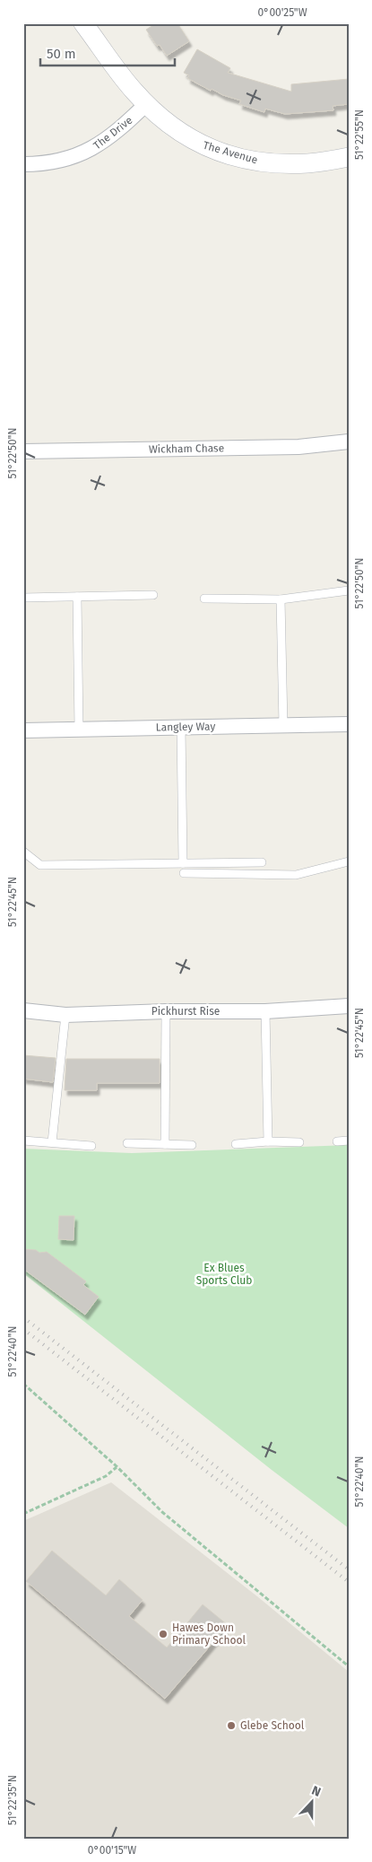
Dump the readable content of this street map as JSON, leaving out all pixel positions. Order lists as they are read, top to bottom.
{
  "streets": {
    "street": [
      "The Drive",
      "The Avenue",
      "Wickham Chase",
      "Langley Way",
      "Pickhurst Rise"
    ]
  },
  "crossings": [
    ["The Drive", "The Avenue"]
  ],
  "parks": ["Ex Blues Sports Club"],
  "places": ["Hawes Down Primary School", "Glebe School"],
  "scale_bar": "50 m",
  "north": "top",
  "coordinates": [
    "0°00'25\"W",
    "51°22'55\"N",
    "51°22'50\"N",
    "51°22'45\"N",
    "51°22'40\"N",
    "51°22'35\"N",
    "0°00'15\"W"
  ]
}
